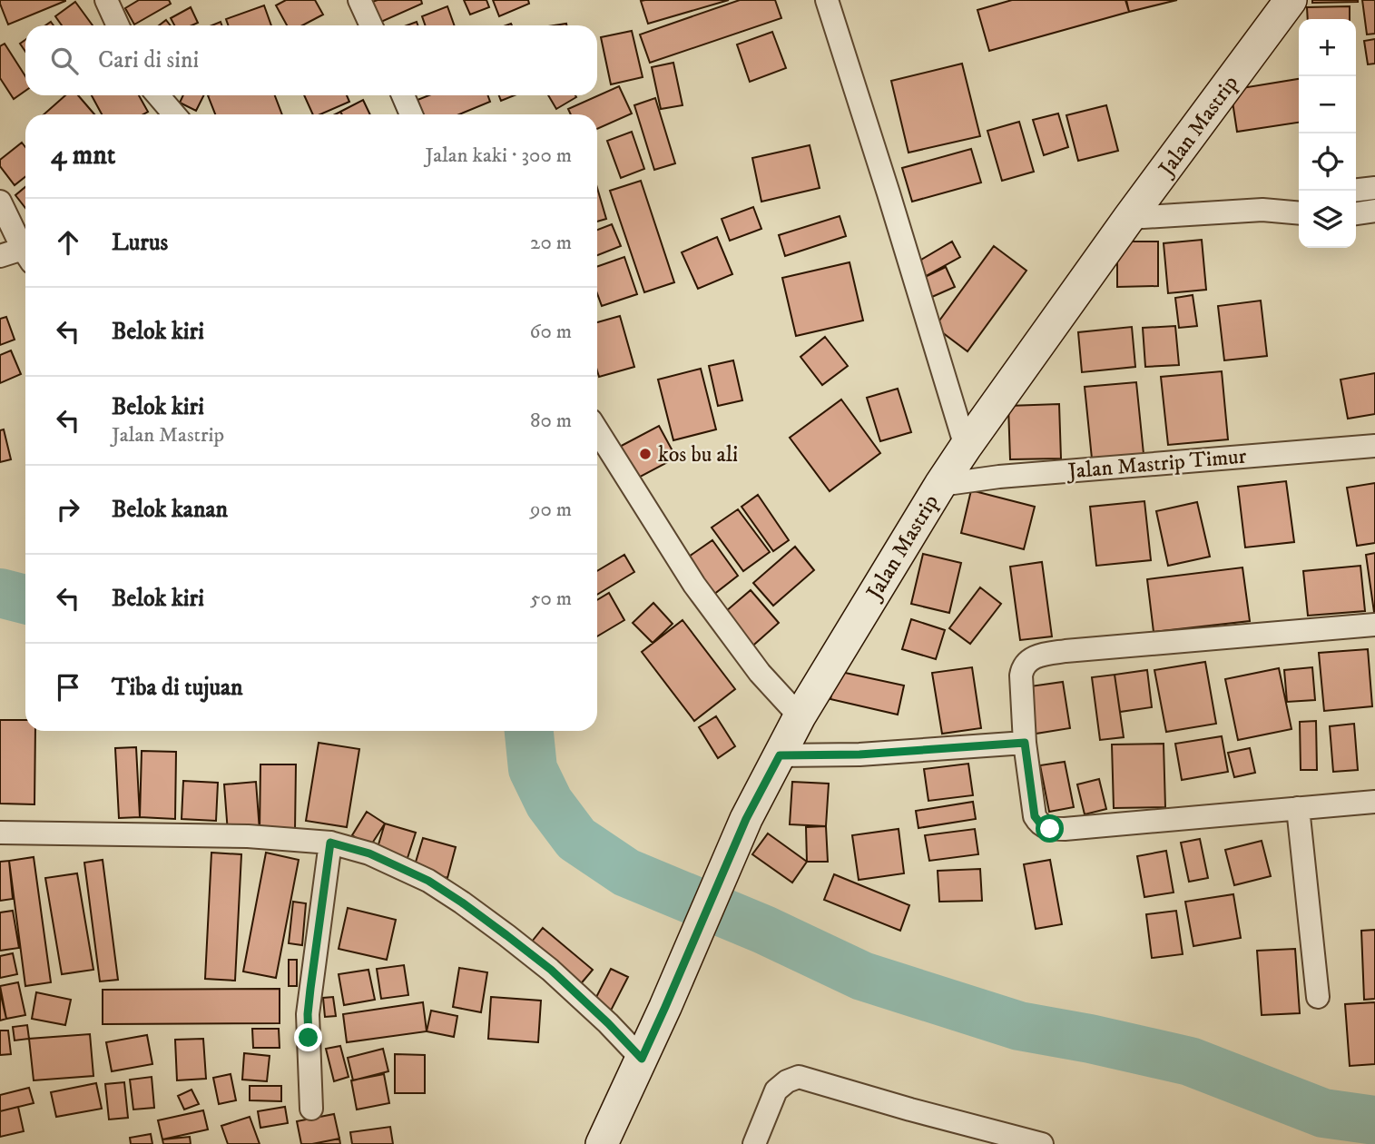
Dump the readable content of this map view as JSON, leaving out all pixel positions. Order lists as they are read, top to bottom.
{
  "streets": {
    "main road": ["Jalan Mastrip"],
    "street": ["Jalan Mastrip Timur"]
  },
  "crossings": [
    ["Jalan Mastrip", "Jalan Mastrip Timur"]
  ],
  "places": ["kos bu ali"],
  "page": {
    "map_buttons": ["+", "−"],
    "search": "Cari di sini",
    "heading": ["4 mnt", "Jalan kaki · 300 m"],
    "list": [
      ["Lurus", "20 m"],
      ["Belok kiri", "60 m"],
      ["Belok kiri", "Jalan Mastrip", "80 m"],
      ["Belok kanan", "90 m"],
      ["Belok kiri", "50 m"],
      "Tiba di tujuan"
    ]
  }
}
